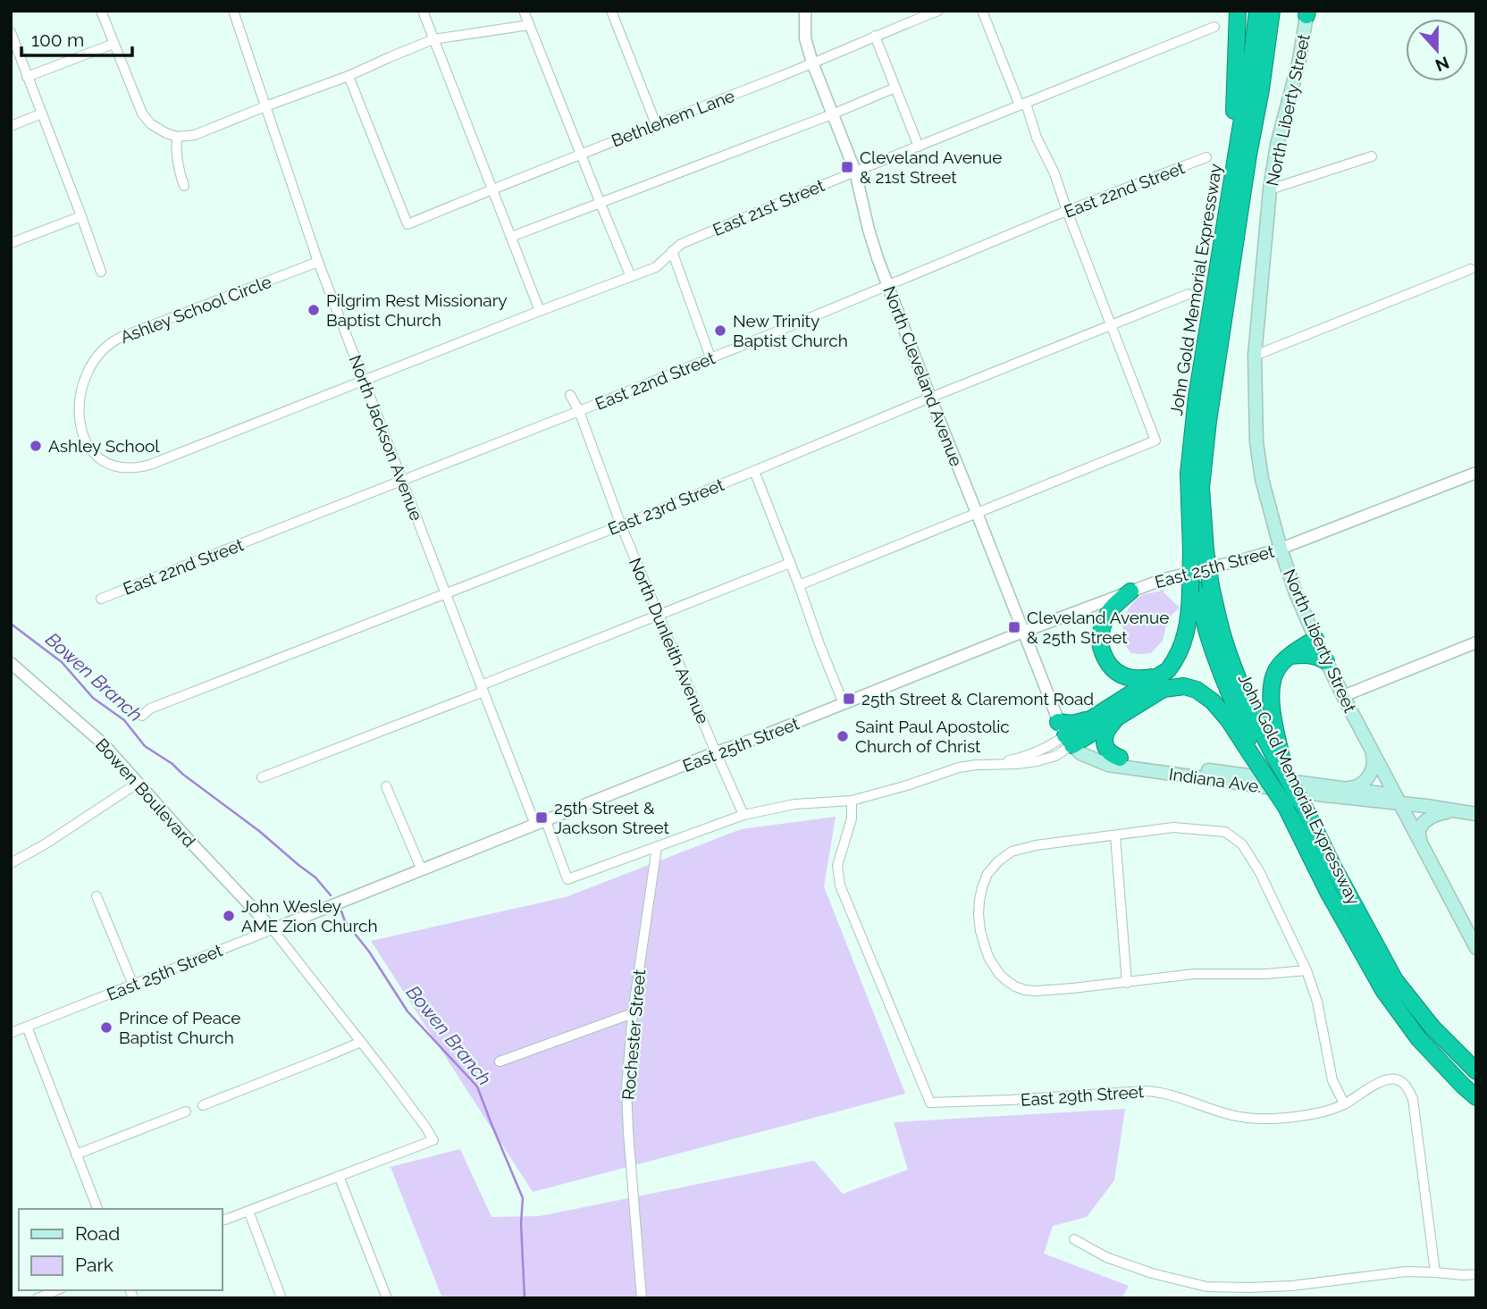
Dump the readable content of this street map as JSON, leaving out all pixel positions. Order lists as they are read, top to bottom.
{
  "streets": {
    "highway": ["John Gold Memorial Expressway"],
    "main road": ["North Liberty Street", "Indiana Ave."],
    "street": [
      "Bethlehem Lane",
      "East 22nd Street",
      "East 21st Street",
      "Ashley School Circle",
      "North Cleveland Avenue",
      "North Jackson Avenue",
      "East 23rd Street",
      "East 25th Street",
      "North Dunleith Avenue",
      "Bowen Boulevard",
      "Rochester Street",
      "East 29th Street"
    ]
  },
  "crossings": [
    ["North Liberty Street", "East 25th Street"],
    ["North Liberty Street", "Indiana Ave."],
    ["Bethlehem Lane", "North Cleveland Avenue"],
    ["East 22nd Street", "North Cleveland Avenue"],
    ["East 22nd Street", "North Jackson Avenue"],
    ["East 22nd Street", "North Dunleith Avenue"],
    ["East 21st Street", "Ashley School Circle"],
    ["East 21st Street", "North Cleveland Avenue"],
    ["East 21st Street", "North Jackson Avenue"],
    ["Ashley School Circle", "North Jackson Avenue"],
    ["North Cleveland Avenue", "East 23rd Street"],
    ["North Cleveland Avenue", "East 25th Street"],
    ["North Cleveland Avenue", "Indiana Ave."],
    ["North Jackson Avenue", "East 23rd Street"],
    ["North Jackson Avenue", "East 25th Street"],
    ["North Jackson Avenue", "Rochester Street"],
    ["East 23rd Street", "North Dunleith Avenue"],
    ["East 25th Street", "North Dunleith Avenue"],
    ["East 25th Street", "Bowen Boulevard"]
  ],
  "water": ["Bowen Branch"],
  "places": {
    "transit": [
      "Cleveland Avenue & 21st Street",
      "Cleveland Avenue & 25th Street",
      "25th Street & Claremont Road",
      "25th Street & Jackson Street"
    ],
    "other": [
      "Pilgrim Rest Missionary Baptist Church",
      "New Trinity Baptist Church",
      "Ashley School",
      "Saint Paul Apostolic Church of Christ",
      "John Wesley AME Zion Church",
      "Prince of Peace Baptist Church"
    ]
  },
  "legend": ["Road", "Park"],
  "scale_bar": "100 m",
  "north": "bottom"
}
